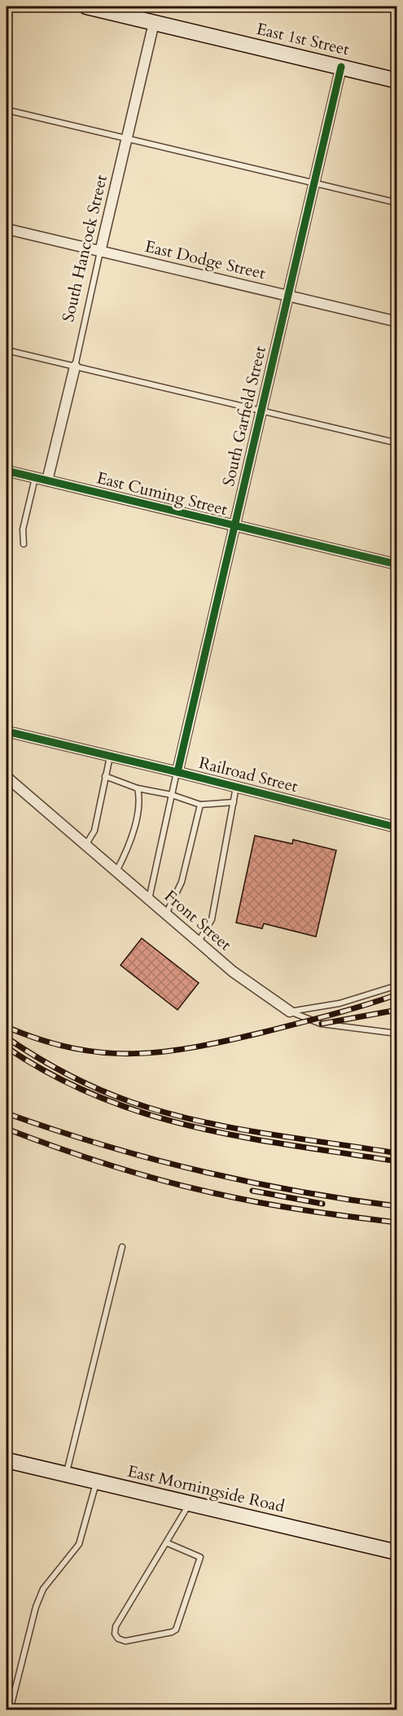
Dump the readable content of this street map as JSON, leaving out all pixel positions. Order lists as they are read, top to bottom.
{
  "streets": {
    "street": [
      "East 1st Street",
      "South Hancock Street",
      "East Dodge Street",
      "South Garfield Street",
      "East Cuming Street",
      "Railroad Street",
      "Front Street",
      "East Morningside Road"
    ]
  },
  "crossings": [
    ["East 1st Street", "South Hancock Street"],
    ["East 1st Street", "South Garfield Street"],
    ["South Hancock Street", "East Dodge Street"],
    ["South Hancock Street", "East Cuming Street"],
    ["East Dodge Street", "South Garfield Street"],
    ["South Garfield Street", "East Cuming Street"],
    ["South Garfield Street", "Railroad Street"]
  ]
}
